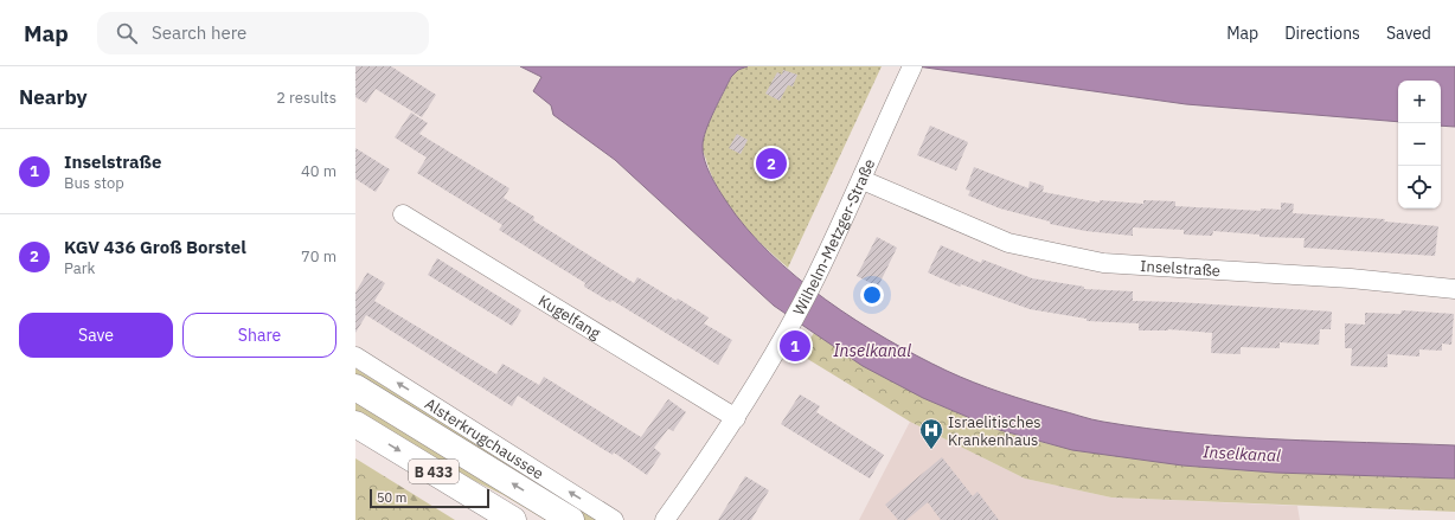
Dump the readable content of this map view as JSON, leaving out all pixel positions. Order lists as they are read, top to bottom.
{
  "streets": {
    "main road": ["Alsterkrugchaussee", "B 433"],
    "street": ["Wilhelm-Metzger-Straße", "Inselstraße", "Kugelfang"]
  },
  "crossings": [
    ["Wilhelm-Metzger-Straße", "Inselstraße"],
    ["Wilhelm-Metzger-Straße", "Kugelfang"]
  ],
  "one_way": ["Alsterkrugchaussee"],
  "water": ["Inselkanal"],
  "places": {
    "hospital": ["Israelitisches Krankenhaus"]
  },
  "scale_bar": "50 m",
  "page": {
    "header": "Map",
    "search": "Search here",
    "nav": ["Map", "Directions", "Saved"],
    "heading": ["Nearby", "2 results"],
    "map_buttons": ["+", "−"],
    "list": [
      {
        "mark": "1",
        "name": "Inselstraße",
        "note": "Bus stop",
        "value": "40 m"
      },
      {
        "mark": "2",
        "name": "KGV 436 Groß Borstel",
        "note": "Park",
        "value": "70 m"
      }
    ],
    "pins": ["2", "1"],
    "buttons": ["Save", "Share"],
    "scale": "50 m"
  }
}
